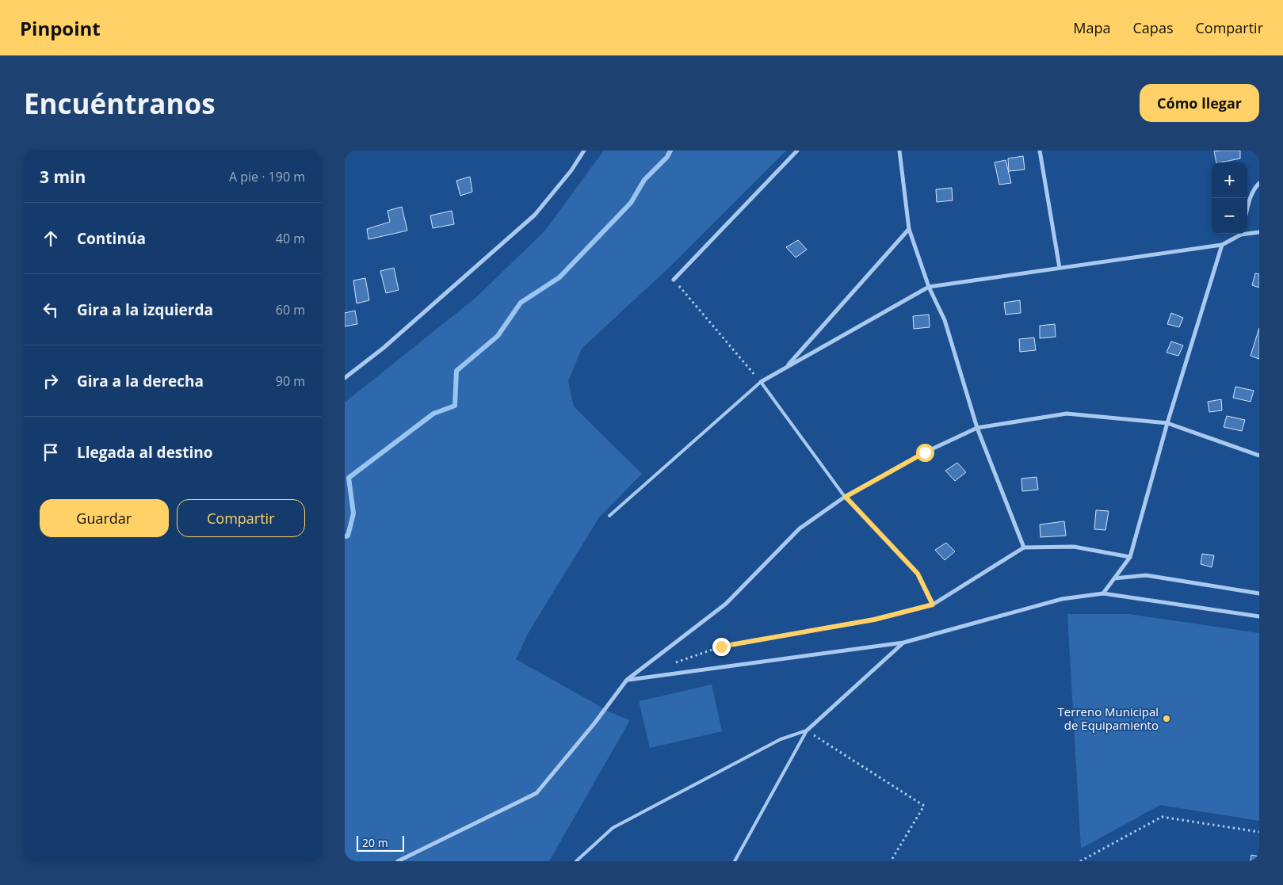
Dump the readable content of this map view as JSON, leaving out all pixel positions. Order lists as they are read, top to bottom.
{
  "places": ["Terreno Municipal de Equipamiento"],
  "scale_bar": "20 m",
  "page": {
    "header": "Pinpoint",
    "nav": ["Mapa", "Capas", "Compartir"],
    "buttons": [
      "Cómo llegar",
      ["Guardar", "Compartir"]
    ],
    "title": "Encuéntranos",
    "heading": ["3 min", "A pie · 190 m"],
    "map_buttons": ["+", "−"],
    "list": [
      ["Continúa", "40 m"],
      ["Gira a la izquierda", "60 m"],
      ["Gira a la derecha", "90 m"],
      "Llegada al destino"
    ],
    "scale": "20 m"
  }
}
